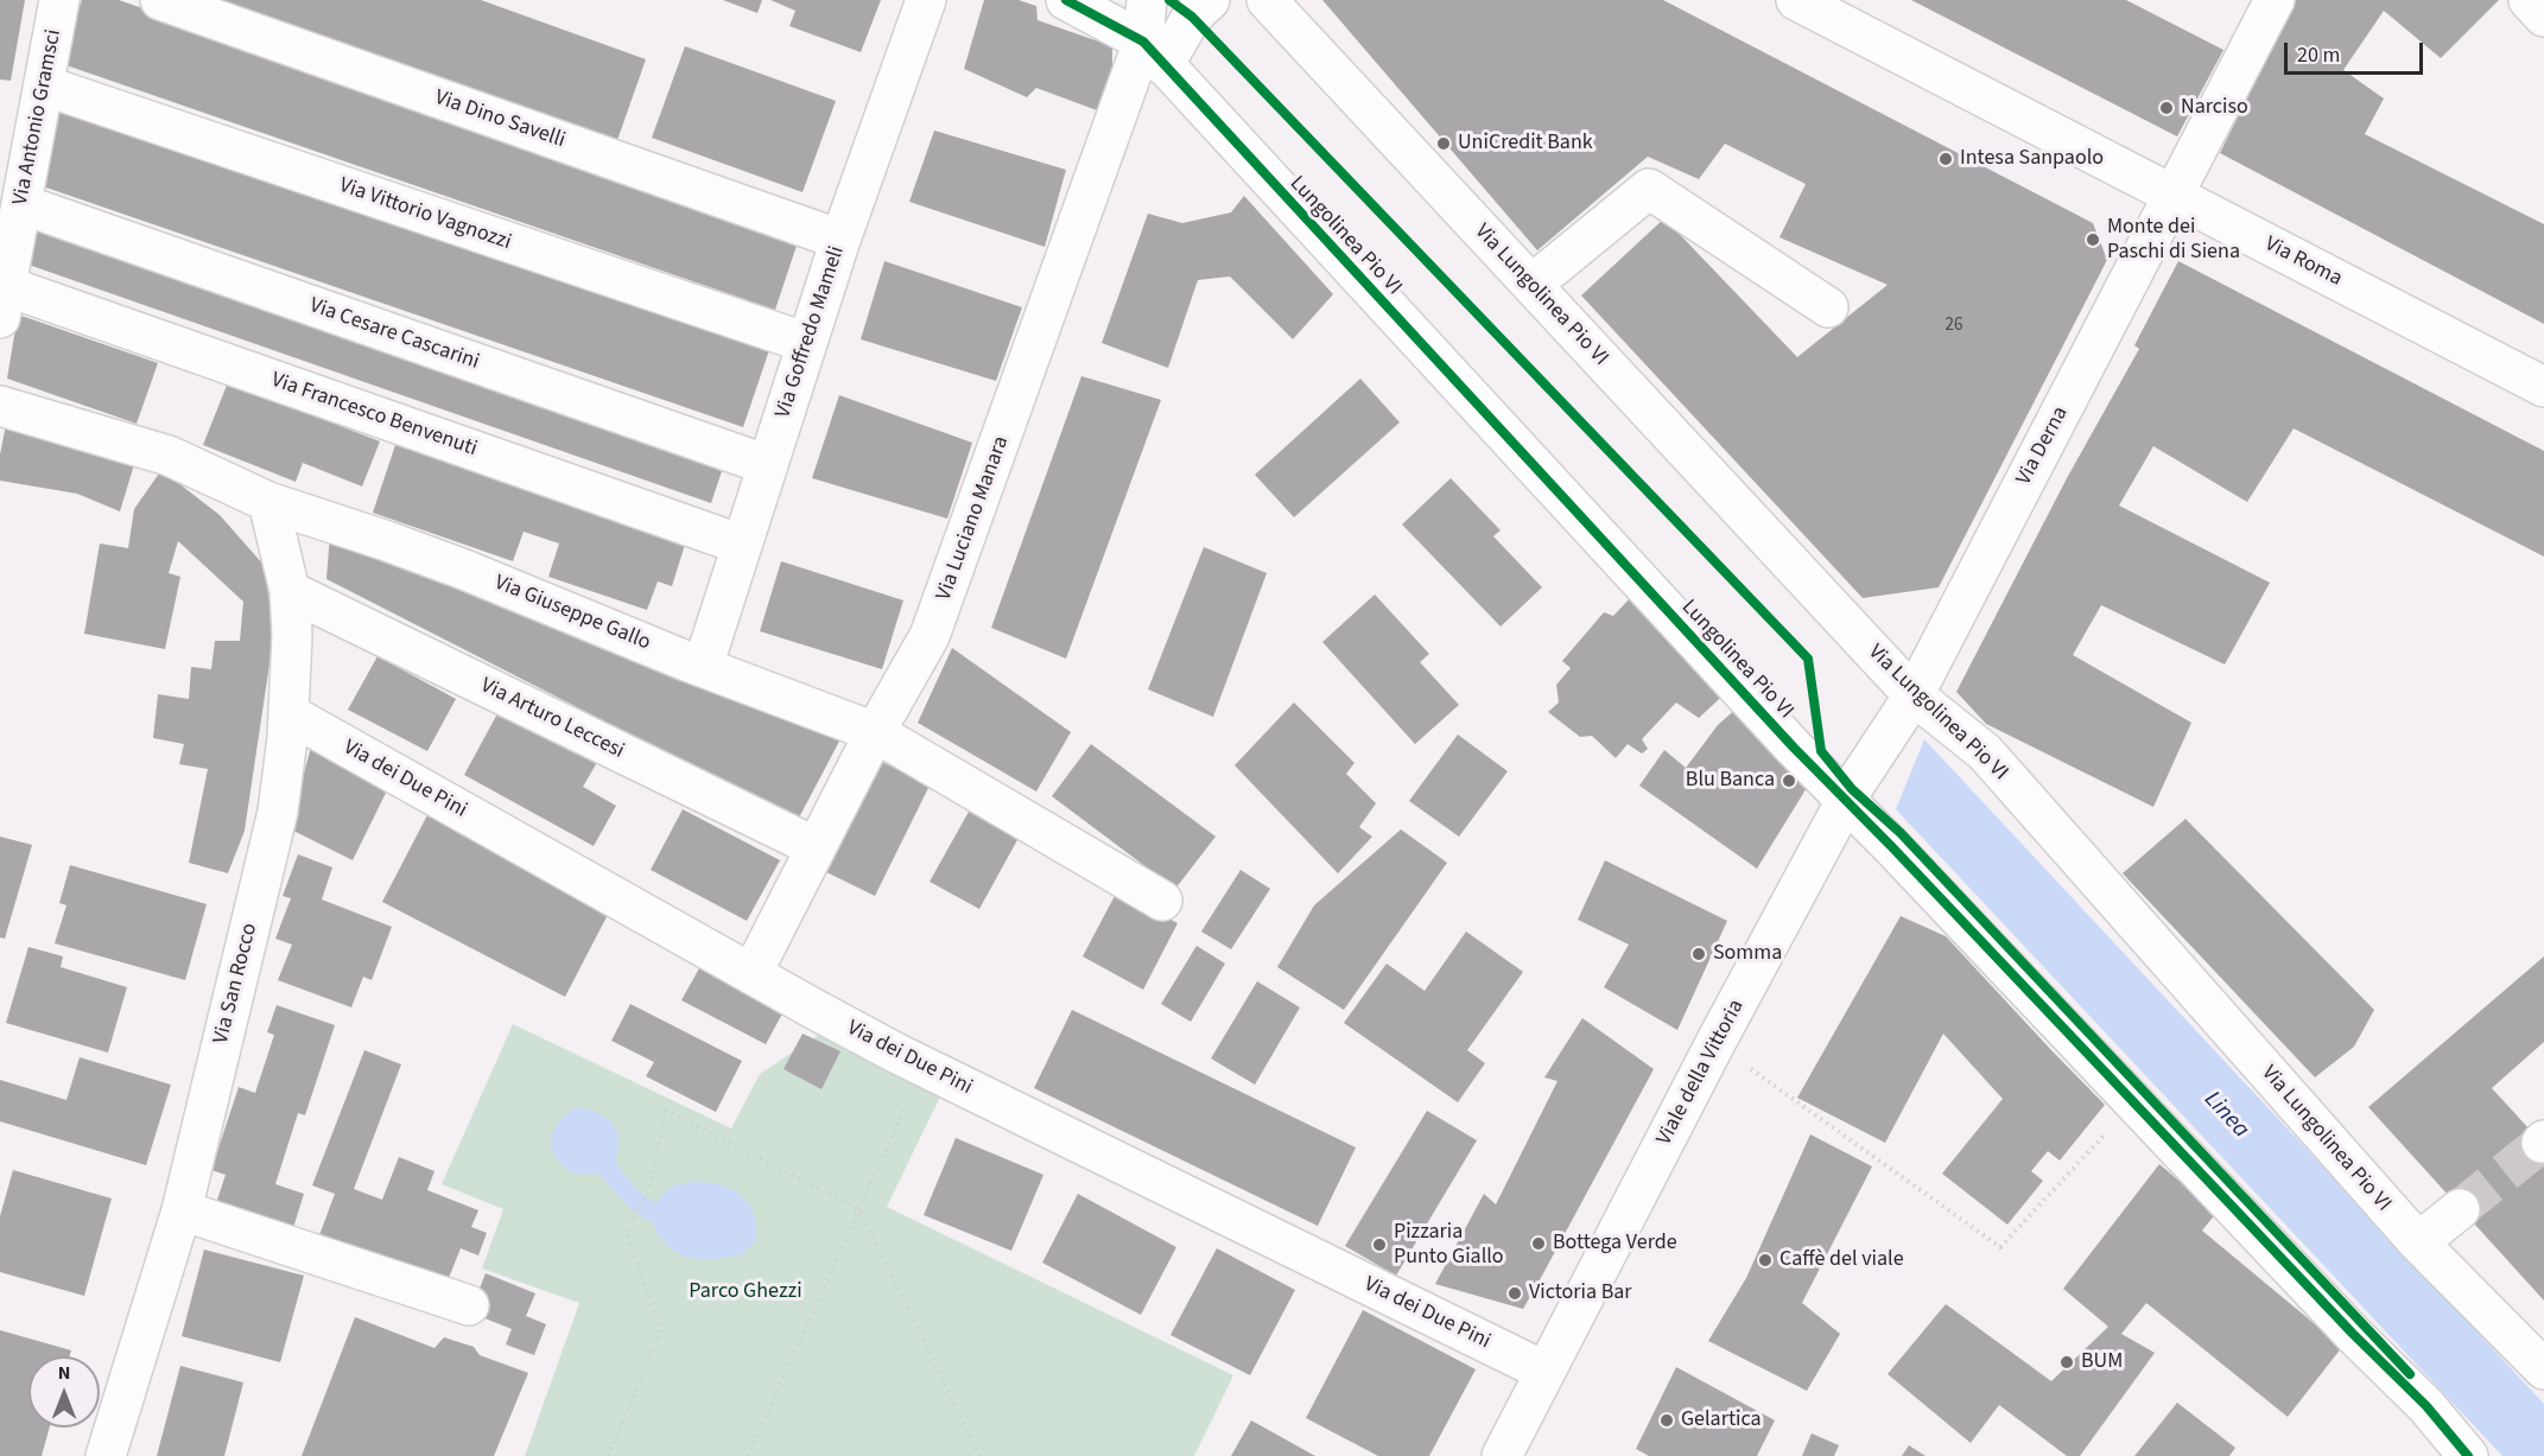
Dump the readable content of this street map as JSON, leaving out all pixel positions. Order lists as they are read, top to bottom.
{
  "streets": {
    "street": [
      "Via Antonio Gramsci",
      "Via Dino Savelli",
      "Via Vittorio Vagnozzi",
      "Lungolinea Pio VI",
      "Via Roma",
      "Via Lungolinea Pio VI",
      "Via Goffredo Mameli",
      "Via Cesare Cascarini",
      "Via Francesco Benvenuti",
      "Via Derna",
      "Via Luciano Manara",
      "Via Giuseppe Gallo",
      "Via Arturo Leccesi",
      "Via dei Due Pini",
      "Via San Rocco",
      "Viale della Vittoria"
    ]
  },
  "crossings": [
    ["Via Antonio Gramsci", "Via Vittorio Vagnozzi"],
    ["Via Antonio Gramsci", "Via Cesare Cascarini"],
    ["Via Antonio Gramsci", "Via Francesco Benvenuti"],
    ["Via Dino Savelli", "Via Goffredo Mameli"],
    ["Via Vittorio Vagnozzi", "Via Goffredo Mameli"],
    ["Lungolinea Pio VI", "Via Luciano Manara"],
    ["Lungolinea Pio VI", "Viale della Vittoria"],
    ["Via Roma", "Via Derna"],
    ["Via Lungolinea Pio VI", "Via Derna"],
    ["Via Lungolinea Pio VI", "Viale della Vittoria"],
    ["Via Goffredo Mameli", "Via Cesare Cascarini"],
    ["Via Goffredo Mameli", "Via Francesco Benvenuti"],
    ["Via Goffredo Mameli", "Via Giuseppe Gallo"],
    ["Via Derna", "Viale della Vittoria"],
    ["Via Luciano Manara", "Via Giuseppe Gallo"],
    ["Via Luciano Manara", "Via Arturo Leccesi"],
    ["Via Luciano Manara", "Via dei Due Pini"],
    ["Via Giuseppe Gallo", "Via San Rocco"],
    ["Via Arturo Leccesi", "Via San Rocco"],
    ["Via dei Due Pini", "Via San Rocco"],
    ["Via dei Due Pini", "Viale della Vittoria"]
  ],
  "water": ["Linea"],
  "parks": ["Parco Ghezzi"],
  "places": [
    "Narciso",
    "UniCredit Bank",
    "Intesa Sanpaolo",
    "Monte dei Paschi di Siena",
    "Blu Banca",
    "Somma",
    "Bottega Verde",
    "Pizzaria Punto Giallo",
    "Caffè del viale",
    "Victoria Bar",
    "BUM",
    "Gelartica"
  ],
  "house_numbers": ["26"],
  "scale_bar": "20 m",
  "north": "top"
}
